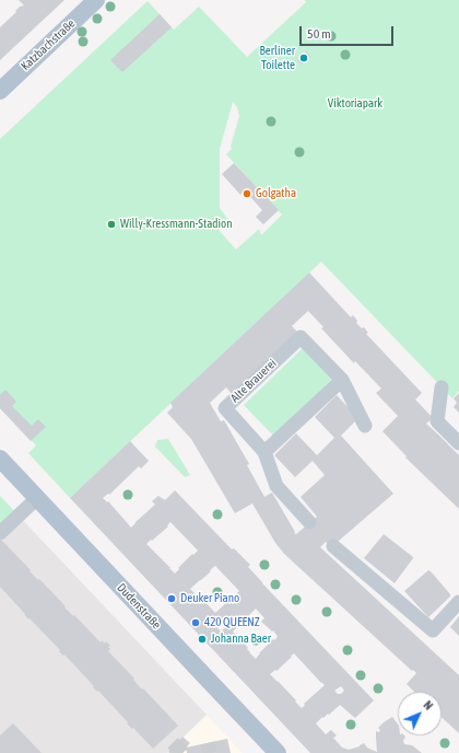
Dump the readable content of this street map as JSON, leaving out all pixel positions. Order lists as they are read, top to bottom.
{
  "streets": {
    "main road": ["Katzbachstraße", "Dudenstraße"],
    "street": ["Alte Brauerei"]
  },
  "parks": ["Viktoriapark"],
  "places": [
    "Berliner Toilette",
    "Golgatha",
    "Willy-Kressmann-Stadion",
    "Deuker Piano",
    "420 QUEENZ",
    "Johanna Baer"
  ],
  "scale_bar": "50 m",
  "north": "top right"
}
